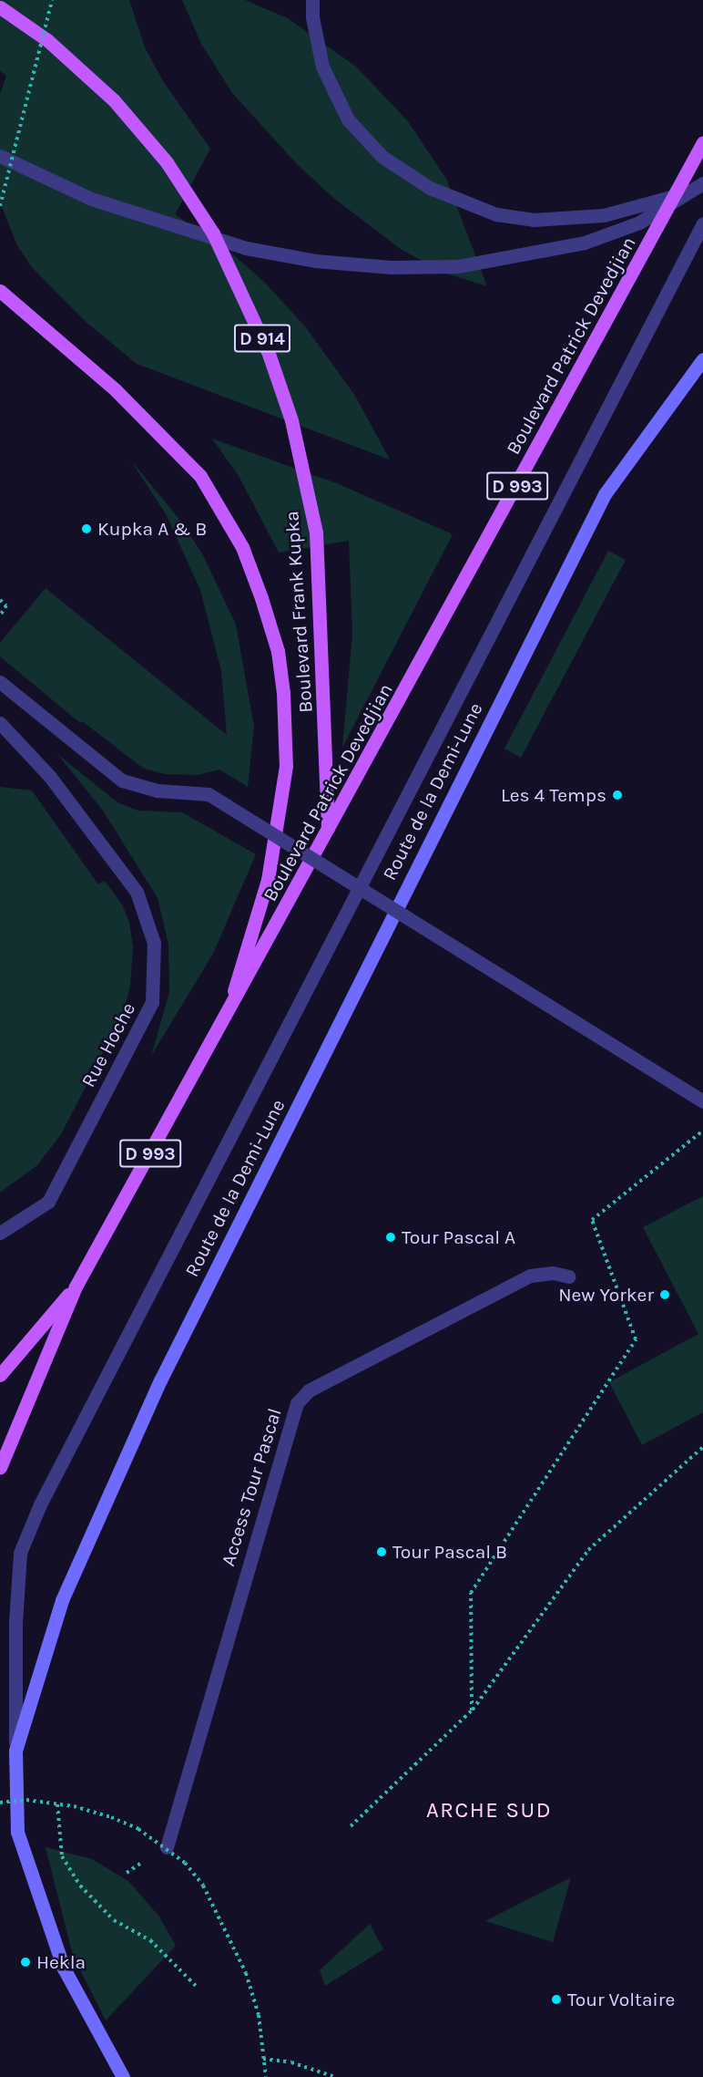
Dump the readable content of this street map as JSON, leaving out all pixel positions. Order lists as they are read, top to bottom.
{
  "streets": {
    "main road": [
      "D 914",
      "Boulevard Patrick Devedjian",
      "D 993",
      "Boulevard Frank Kupka"
    ],
    "street": ["Route de la Demi-Lune", "Rue Hoche", "Access Tour Pascal"]
  },
  "crossings": [
    ["Boulevard Patrick Devedjian", "Boulevard Frank Kupka"]
  ],
  "districts": ["ARCHE SUD"],
  "places": [
    "Kupka A & B",
    "Les 4 Temps",
    "Tour Pascal A",
    "New Yorker",
    "Tour Pascal B",
    "Hekla",
    "Tour Voltaire"
  ]
}
